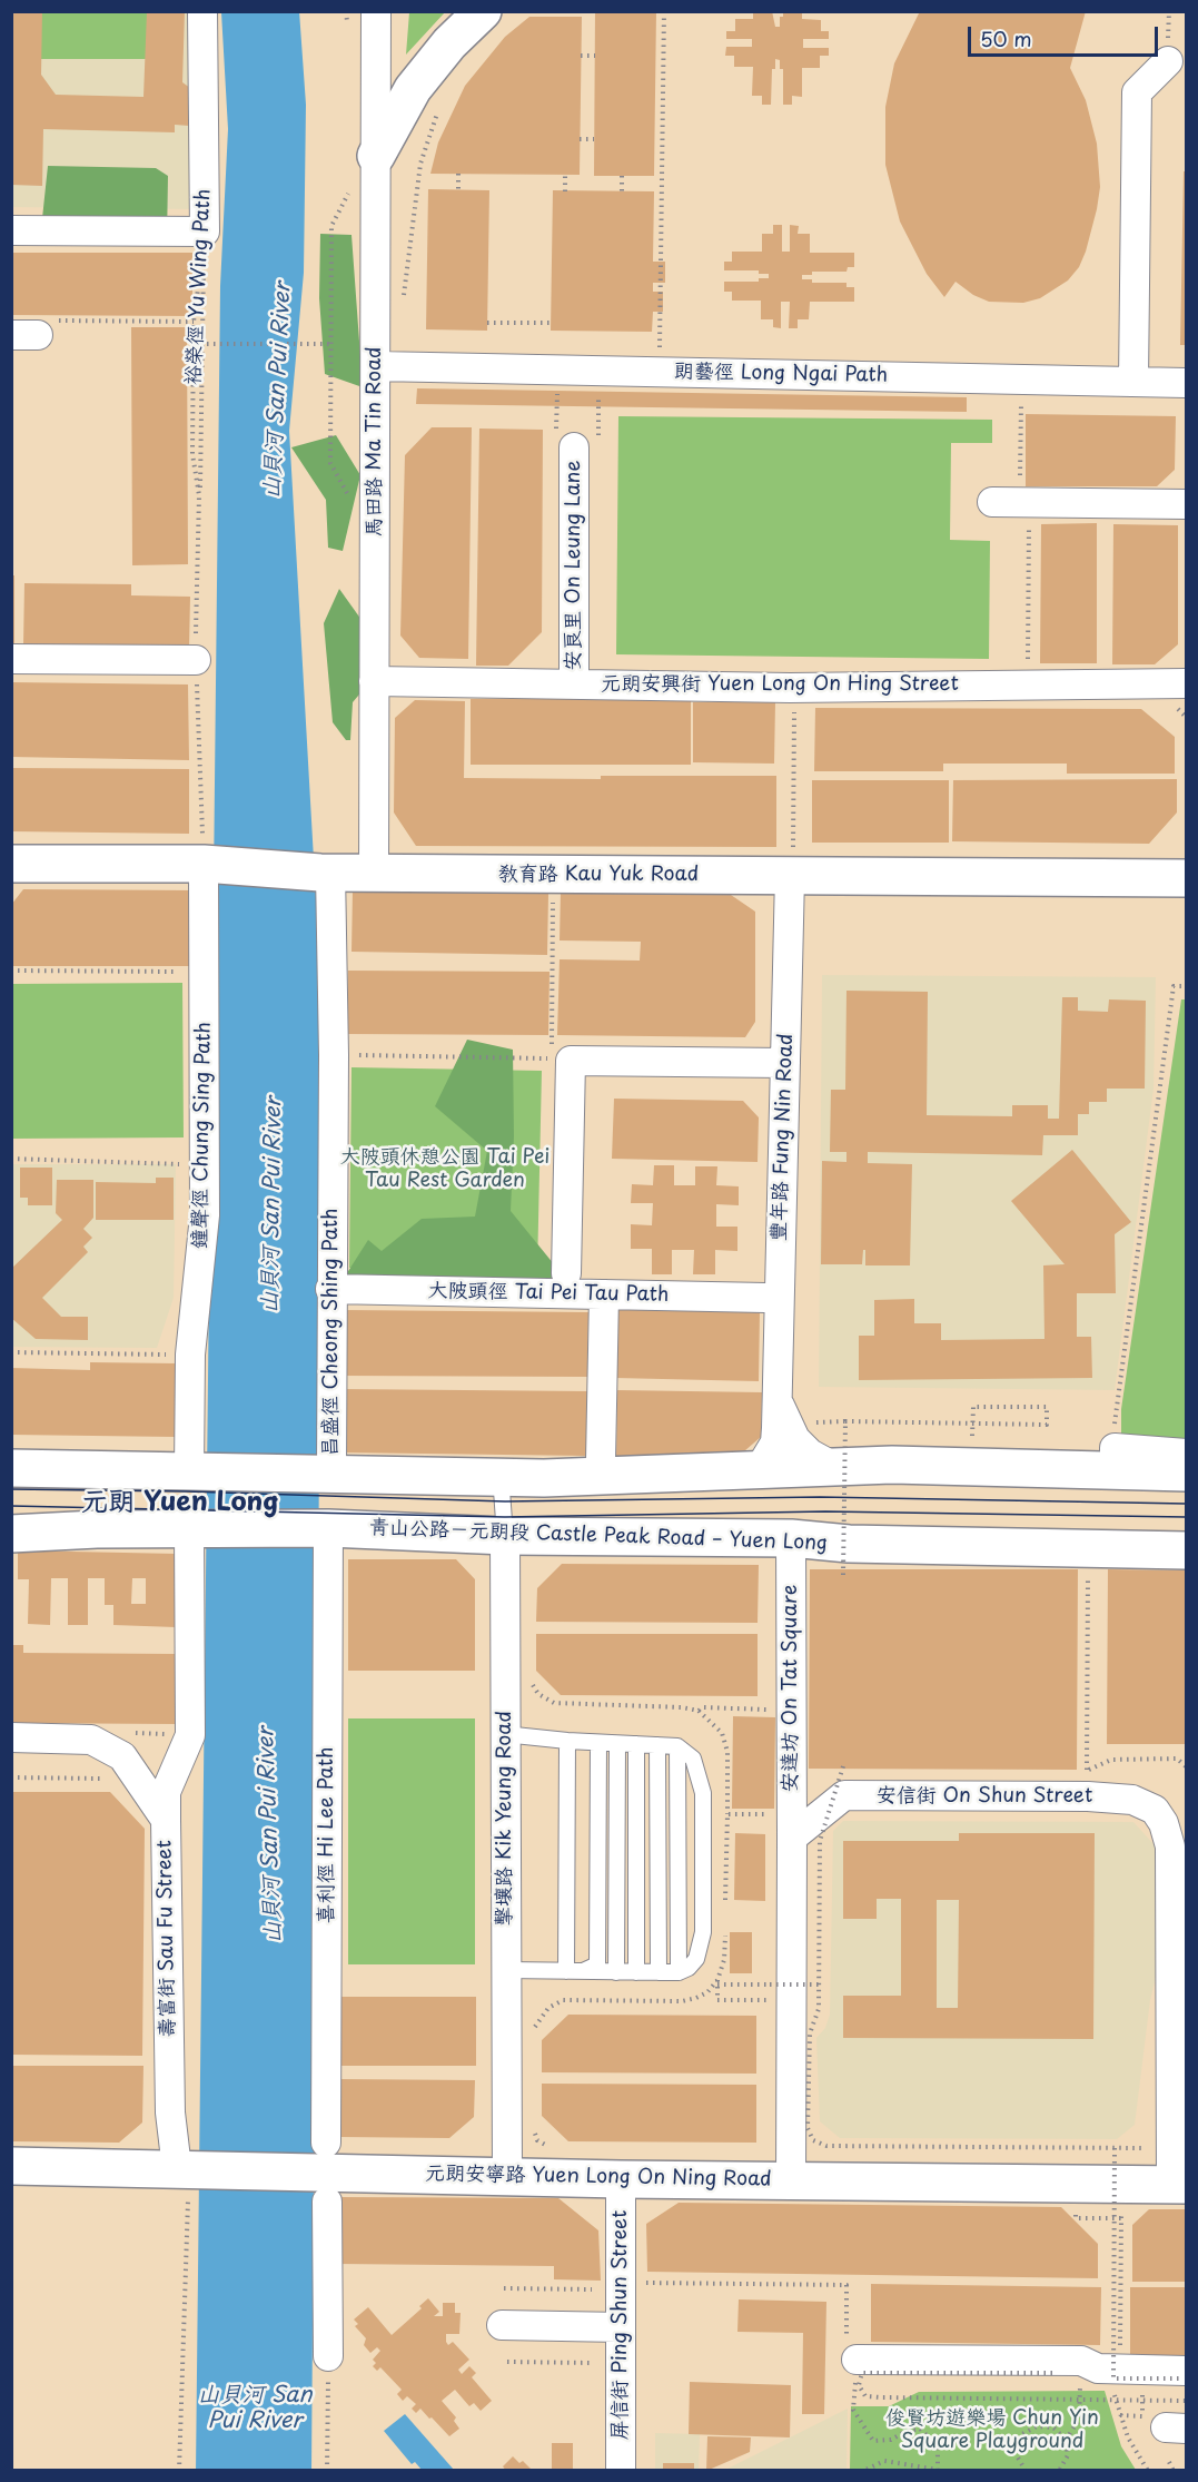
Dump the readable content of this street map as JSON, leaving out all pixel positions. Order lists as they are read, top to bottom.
{
  "streets": {
    "street": [
      "裕榮徑 Yu Wing Path",
      "朗藝徑 Long Ngai Path",
      "馬田路 Ma Tin Road",
      "安良里 On Leung Lane",
      "元朗安興街 Yuen Long On Hing Street",
      "教育路 Kau Yuk Road",
      "鐘聲徑 Chung Sing Path",
      "豐年路 Fung Nin Road",
      "大陂頭徑 Tai Pei Tau Path",
      "昌盛徑 Cheong Shing Path",
      "青山公路－元朗段 Castle Peak Road – Yuen Long",
      "安達坊 On Tat Square",
      "安信街 On Shun Street",
      "擊壤路 Kik Yeung Road",
      "喜利徑 Hi Lee Path",
      "壽富街 Sau Fu Street",
      "元朗安寧路 Yuen Long On Ning Road",
      "屏信街 Ping Shun Street"
    ]
  },
  "crossings": [
    ["裕榮徑 Yu Wing Path", "教育路 Kau Yuk Road"],
    ["裕榮徑 Yu Wing Path", "鐘聲徑 Chung Sing Path"],
    ["朗藝徑 Long Ngai Path", "馬田路 Ma Tin Road"],
    ["馬田路 Ma Tin Road", "元朗安興街 Yuen Long On Hing Street"],
    ["馬田路 Ma Tin Road", "教育路 Kau Yuk Road"],
    ["安良里 On Leung Lane", "元朗安興街 Yuen Long On Hing Street"],
    ["教育路 Kau Yuk Road", "鐘聲徑 Chung Sing Path"],
    ["教育路 Kau Yuk Road", "豐年路 Fung Nin Road"],
    ["教育路 Kau Yuk Road", "昌盛徑 Cheong Shing Path"],
    ["大陂頭徑 Tai Pei Tau Path", "昌盛徑 Cheong Shing Path"],
    ["青山公路－元朗段 Castle Peak Road – Yuen Long", "安達坊 On Tat Square"],
    ["青山公路－元朗段 Castle Peak Road – Yuen Long", "擊壤路 Kik Yeung Road"],
    ["青山公路－元朗段 Castle Peak Road – Yuen Long", "喜利徑 Hi Lee Path"],
    ["安達坊 On Tat Square", "安信街 On Shun Street"],
    ["安信街 On Shun Street", "元朗安寧路 Yuen Long On Ning Road"],
    ["擊壤路 Kik Yeung Road", "元朗安寧路 Yuen Long On Ning Road"],
    ["喜利徑 Hi Lee Path", "元朗安寧路 Yuen Long On Ning Road"],
    ["壽富街 Sau Fu Street", "元朗安寧路 Yuen Long On Ning Road"],
    ["元朗安寧路 Yuen Long On Ning Road", "屏信街 Ping Shun Street"]
  ],
  "districts": ["元朗 Yuen Long"],
  "water": ["山貝河 San Pui River"],
  "parks": ["大陂頭休憩公園 Tai Pei Tau Rest Garden", "俊賢坊遊樂場 Chun Yin Square Playground"],
  "scale_bar": "50 m"
}
